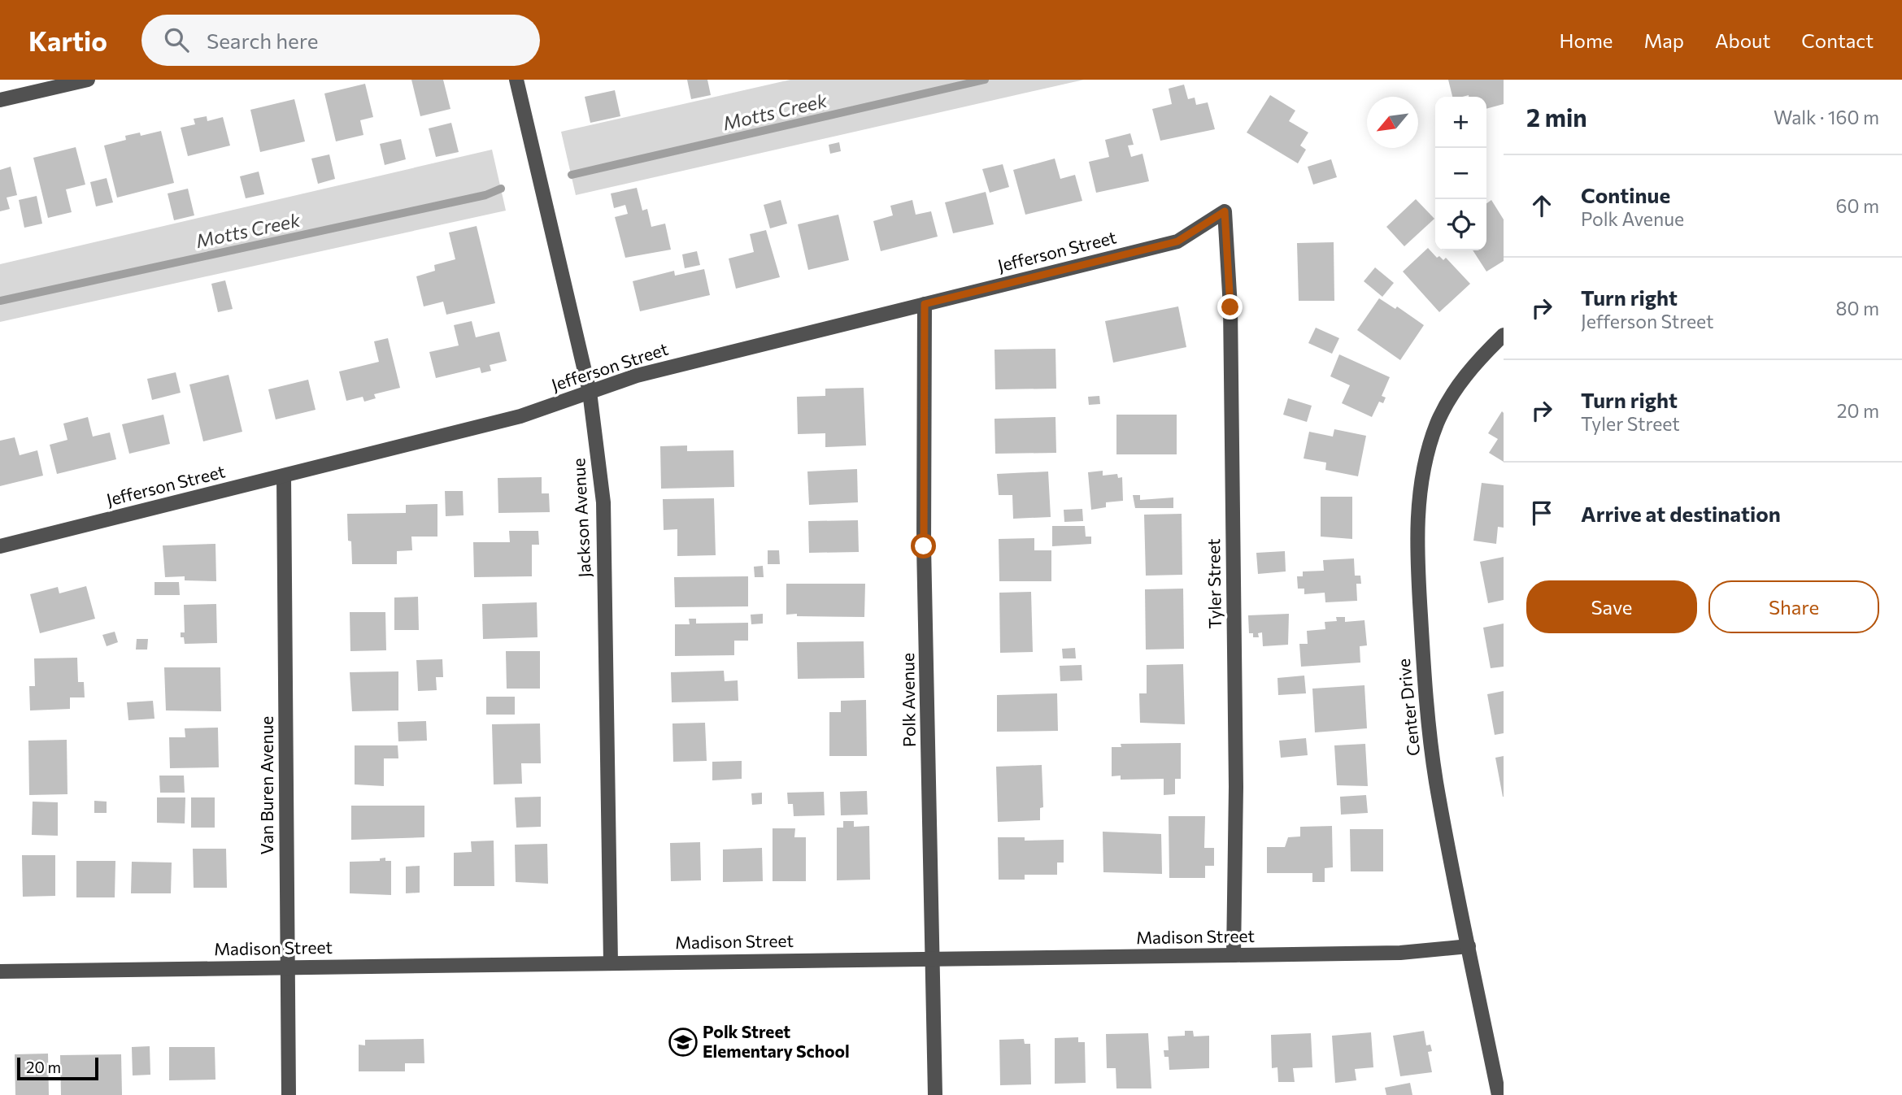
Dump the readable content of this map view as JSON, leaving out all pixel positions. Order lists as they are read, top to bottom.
{
  "streets": {
    "street": [
      "Jefferson Street",
      "Jackson Avenue",
      "Tyler Street",
      "Polk Avenue",
      "Center Drive",
      "Van Buren Avenue",
      "Madison Street"
    ]
  },
  "crossings": [
    ["Jefferson Street", "Jackson Avenue"],
    ["Jefferson Street", "Tyler Street"],
    ["Jefferson Street", "Polk Avenue"],
    ["Jefferson Street", "Van Buren Avenue"],
    ["Jackson Avenue", "Madison Street"],
    ["Tyler Street", "Madison Street"],
    ["Polk Avenue", "Madison Street"],
    ["Center Drive", "Madison Street"],
    ["Van Buren Avenue", "Madison Street"]
  ],
  "water": ["Motts Creek"],
  "places": {
    "school or university": ["Polk Street Elementary School"]
  },
  "scale_bar": "20 m",
  "north": "bottom left",
  "page": {
    "header": "Kartio",
    "search": "Search here",
    "nav": [
      "Home",
      "Map",
      "About",
      "Contact"
    ],
    "heading": ["2 min", "Walk · 160 m"],
    "map_buttons": ["+", "−"],
    "list": [
      ["Continue", "Polk Avenue", "60 m"],
      ["Turn right", "Jefferson Street", "80 m"],
      ["Turn right", "Tyler Street", "20 m"],
      "Arrive at destination"
    ],
    "buttons": ["Save", "Share"],
    "scale": "20 m"
  }
}
